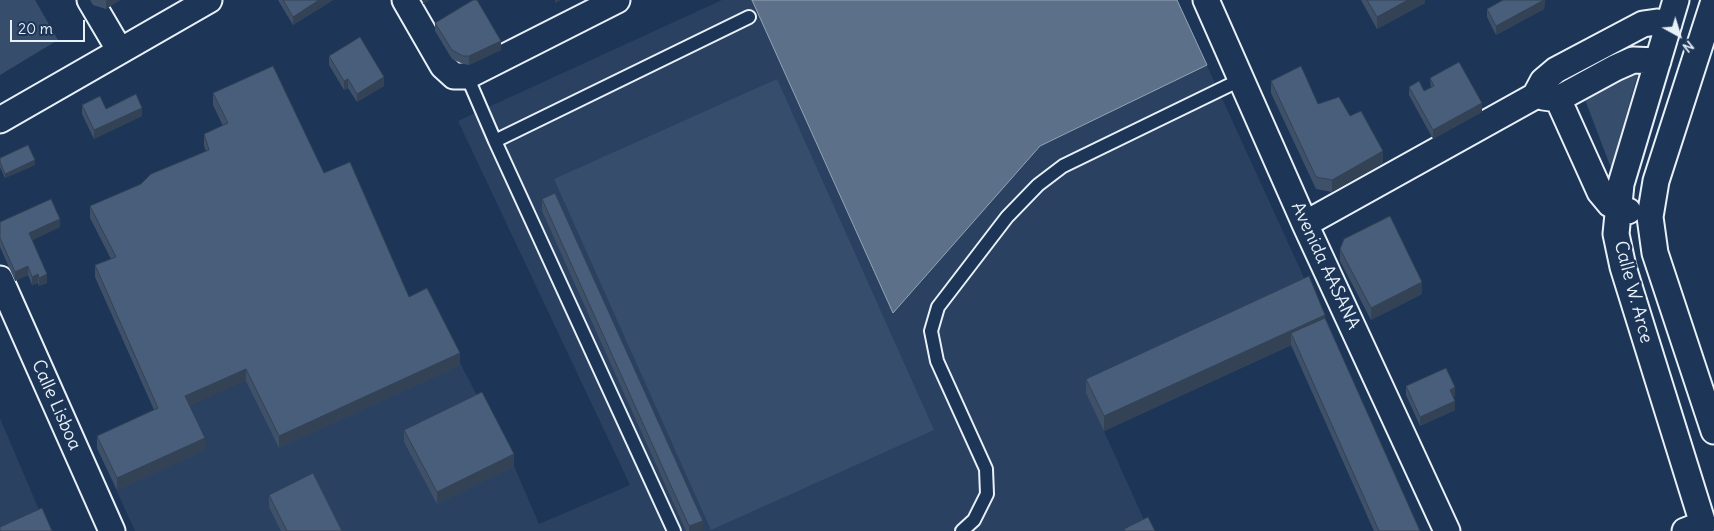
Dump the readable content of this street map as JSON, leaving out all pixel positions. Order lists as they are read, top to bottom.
{
  "streets": {
    "street": ["Avenida AASANA", "Calle W. Arce", "Calle Lisboa"]
  },
  "scale_bar": "20 m",
  "north": "bottom right"
}
